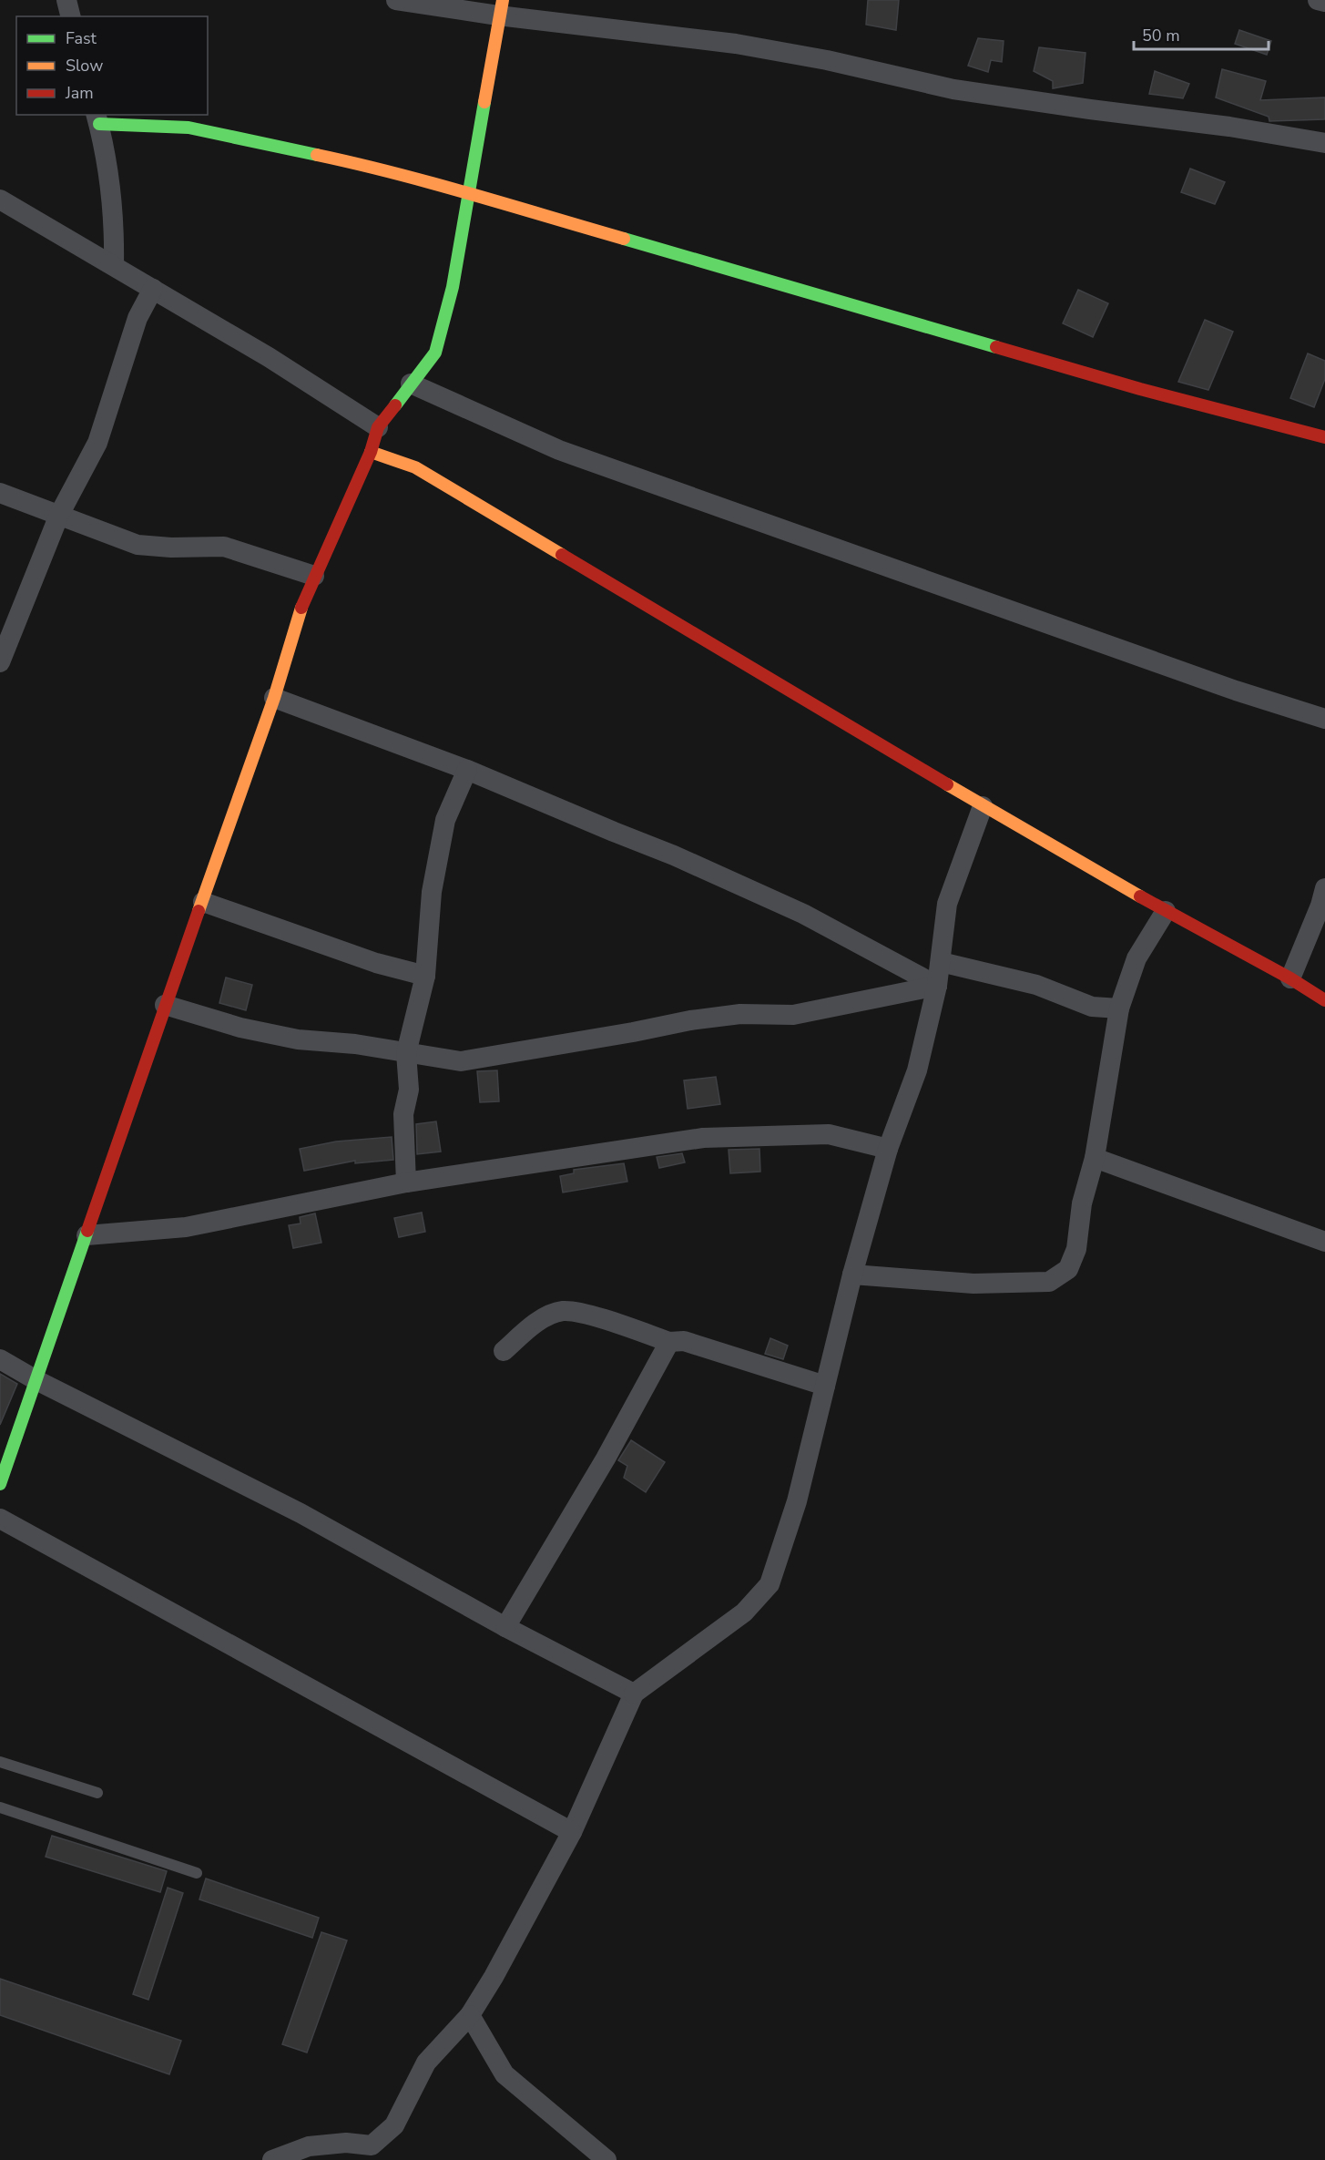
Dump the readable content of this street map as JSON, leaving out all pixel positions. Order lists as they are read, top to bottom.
{
  "legend": ["Fast", "Slow", "Jam"],
  "scale_bar": "50 m"
}
